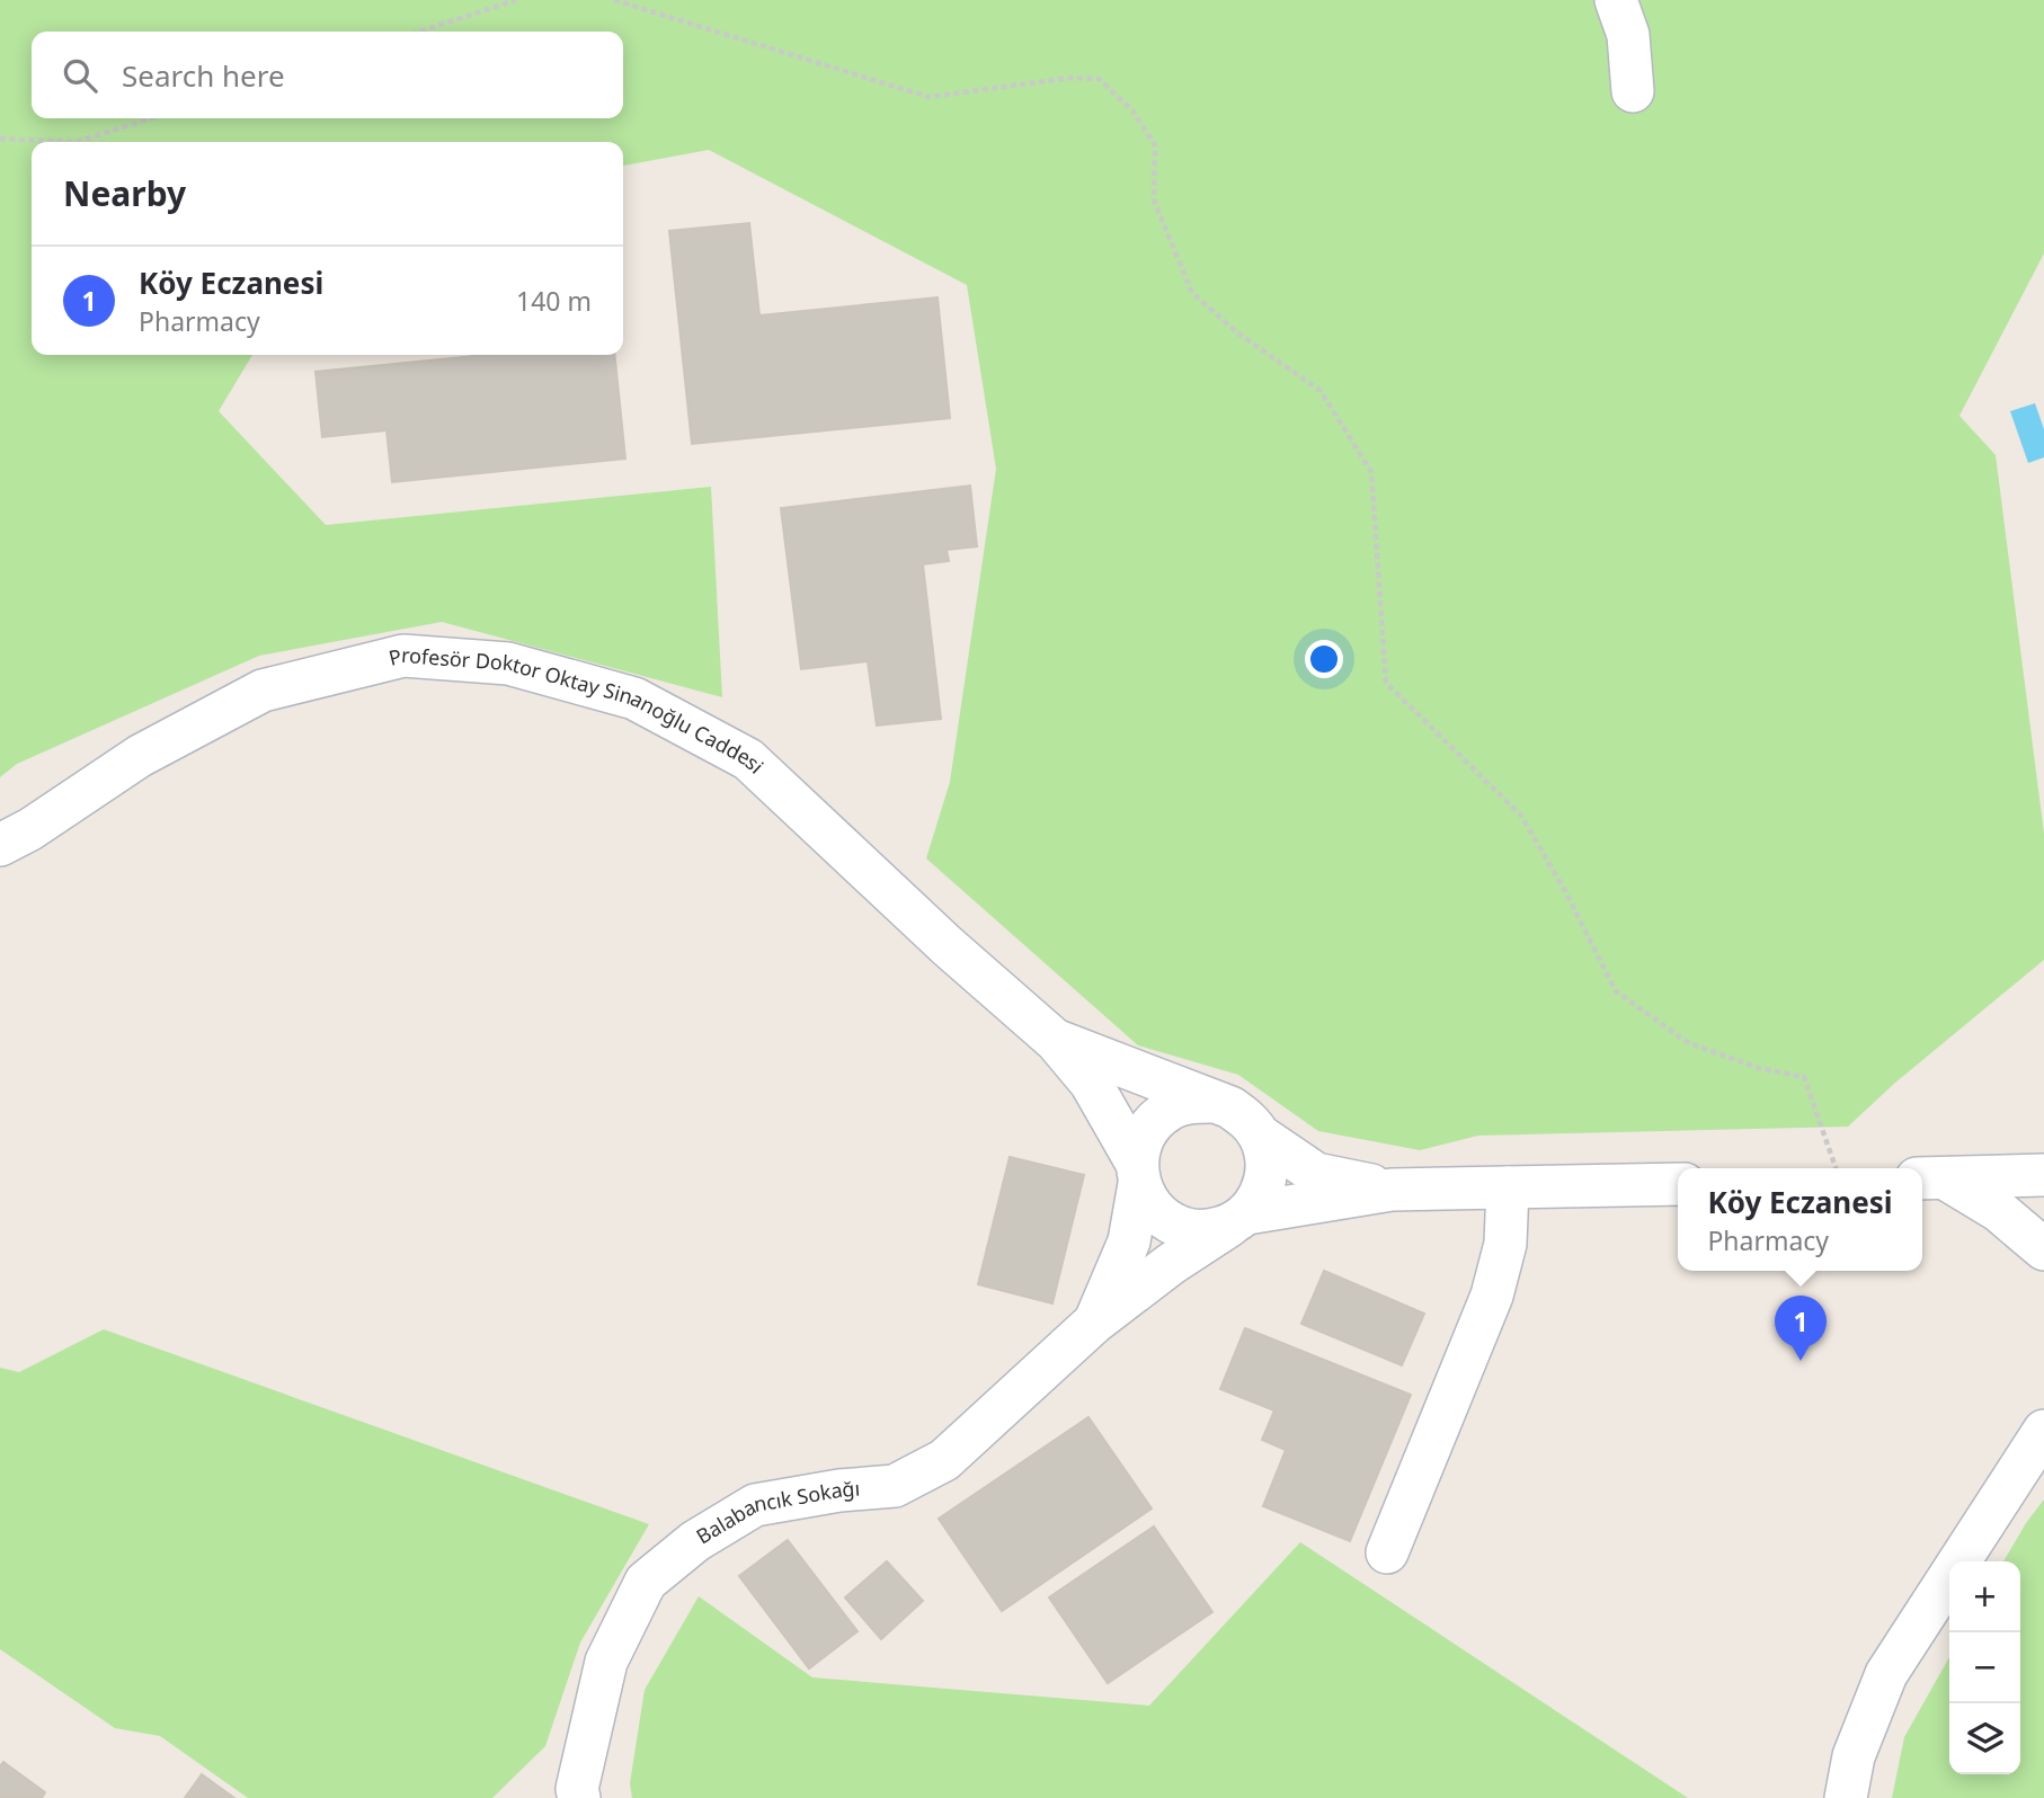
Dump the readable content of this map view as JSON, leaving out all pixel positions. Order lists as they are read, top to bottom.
{
  "streets": {
    "street": ["Profesör Doktor Oktay Sinanoğlu Caddesi", "Balabancık Sokağı"]
  },
  "crossings": [
    ["Profesör Doktor Oktay Sinanoğlu Caddesi", "Balabancık Sokağı"]
  ],
  "page": {
    "search": "Search here",
    "heading": "Nearby",
    "list": [
      {
        "mark": "1",
        "name": "Köy Eczanesi",
        "note": "Pharmacy",
        "value": "140 m"
      }
    ],
    "popup": ["Köy Eczanesi", "Pharmacy"],
    "pins": "1",
    "map_buttons": ["+", "−"]
  }
}
